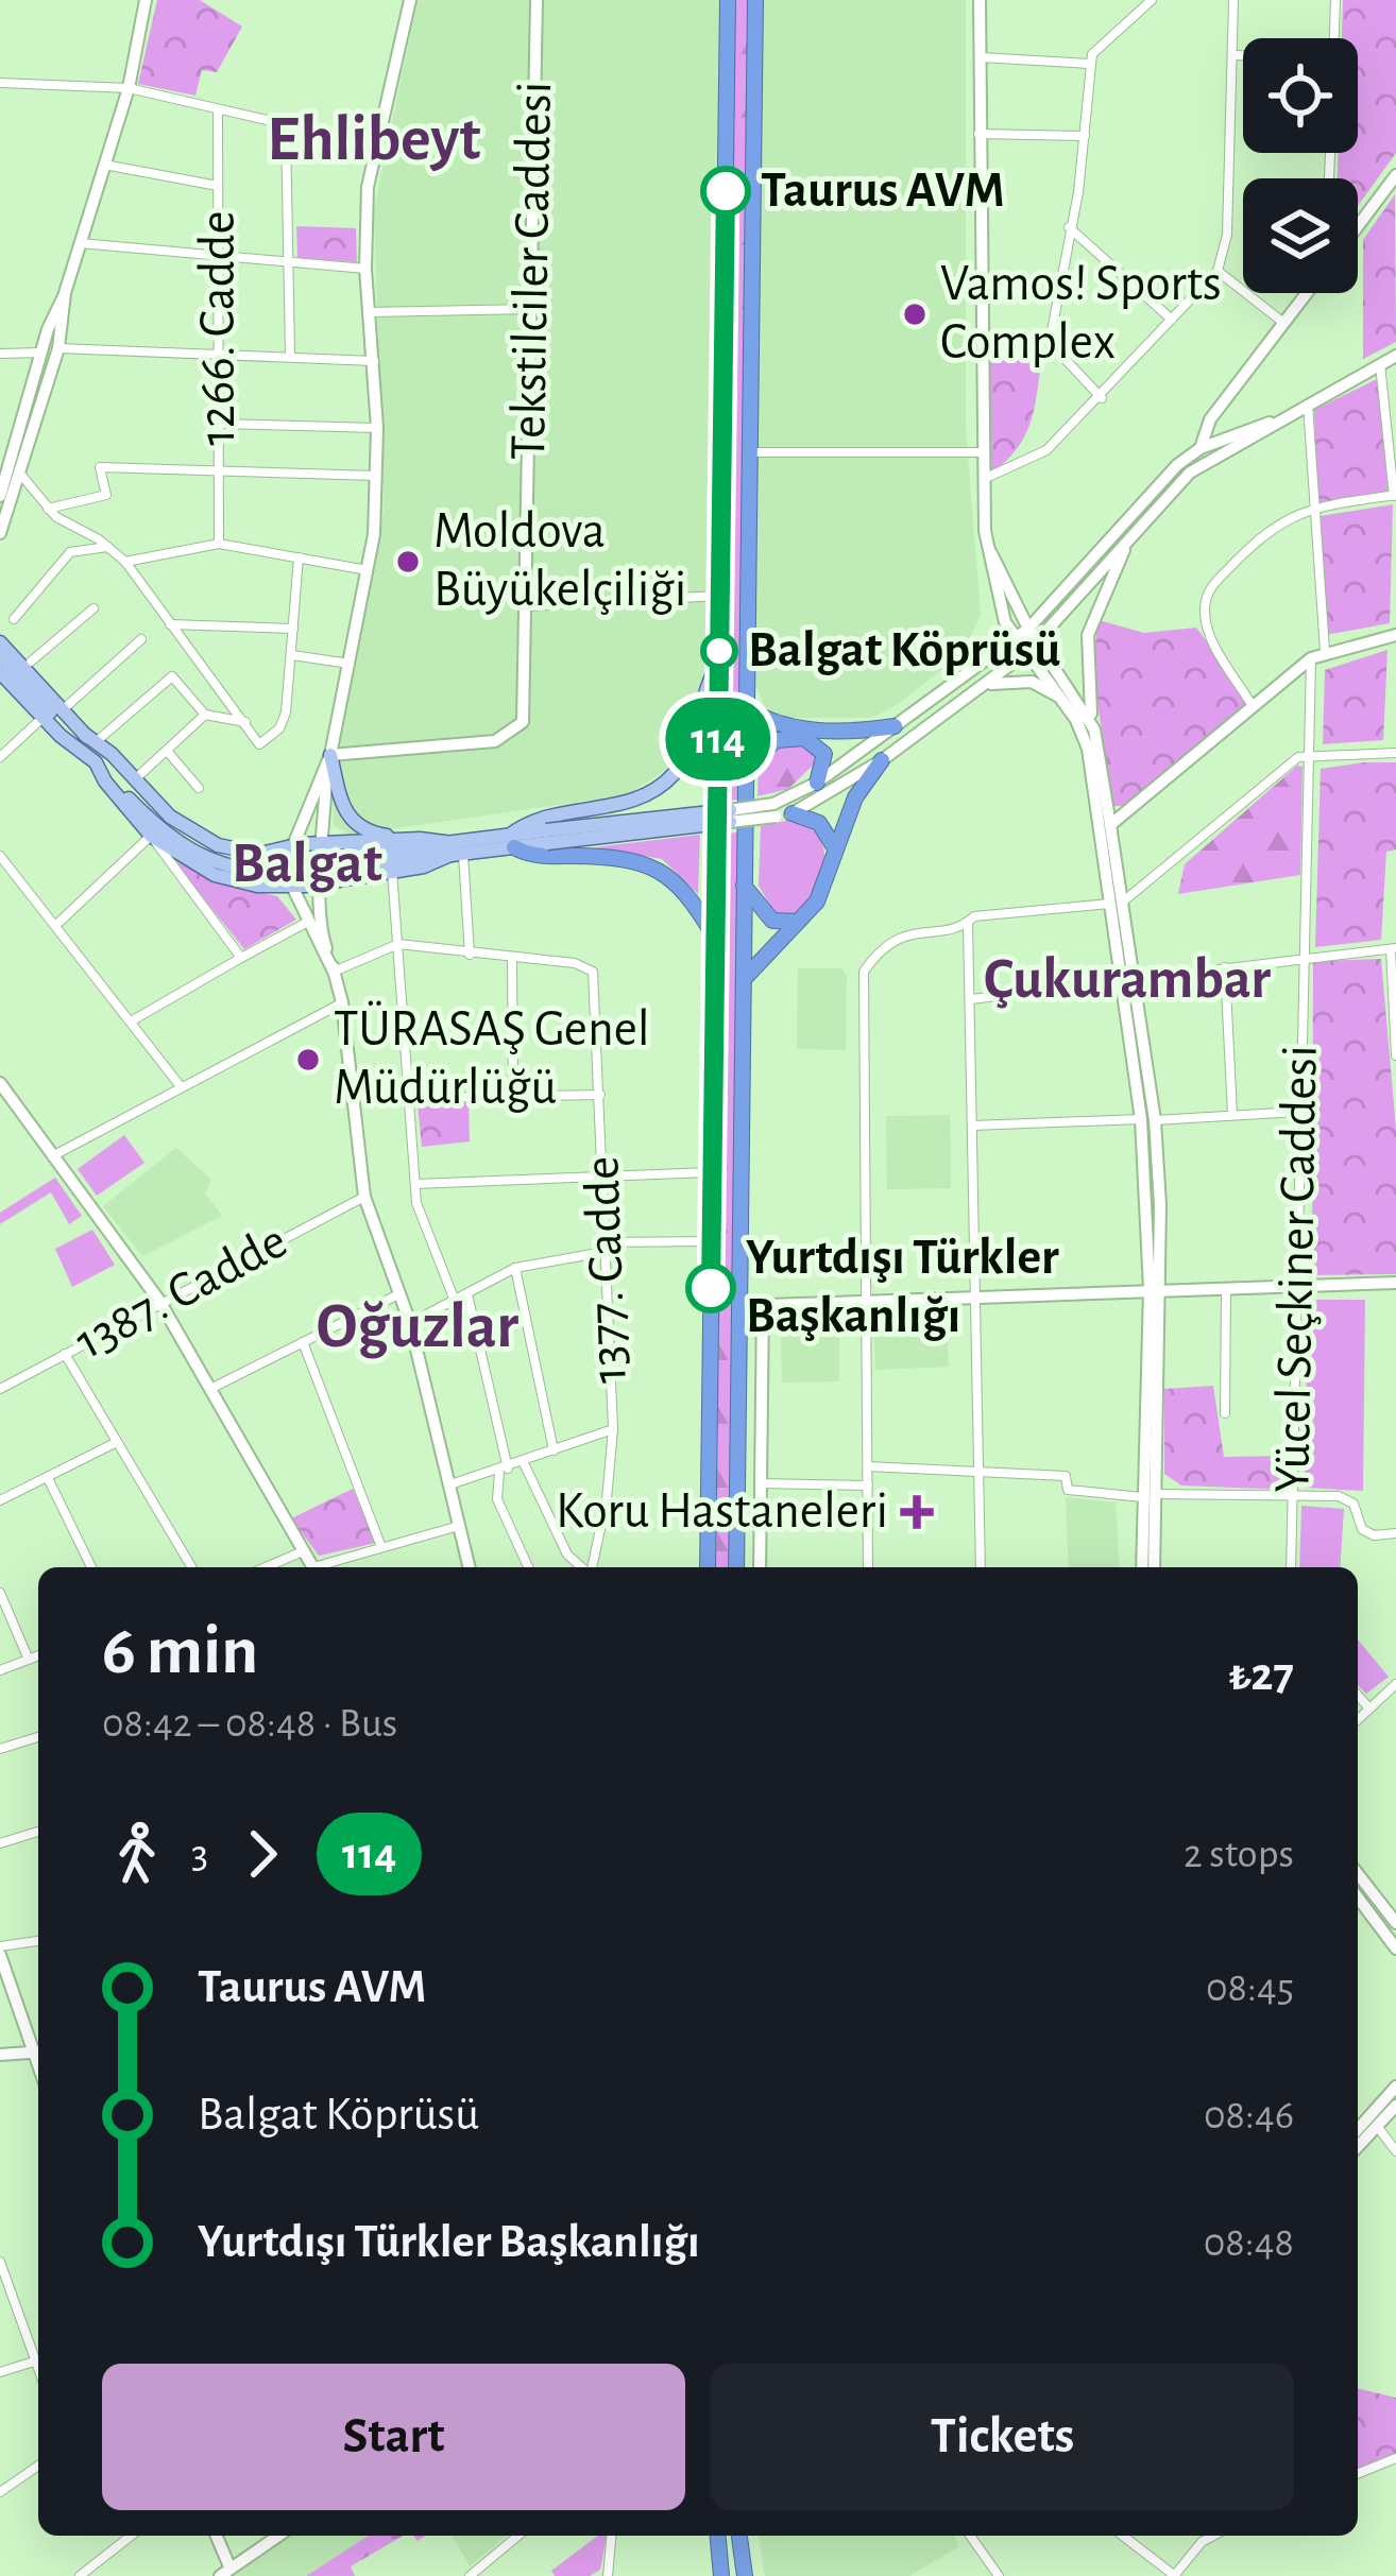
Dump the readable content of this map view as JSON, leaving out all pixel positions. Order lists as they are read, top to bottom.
{
  "streets": {
    "main road": ["Tekstilciler Caddesi"],
    "street": [
      "1266. Cadde",
      "Yücel Seçkiner Caddesi",
      "1377. Cadde",
      "1387. Cadde"
    ]
  },
  "districts": [
    "Ehlibeyt",
    "Balgat",
    "Çukurambar",
    "Oğuzlar"
  ],
  "places": {
    "other": [
      "Taurus AVM",
      "Vamos! Sports Complex",
      "Moldova Büyükelçiliği",
      "Balgat Köprüsü",
      "TÜRASAŞ Genel Müdürlüğü",
      "Yurtdışı Türkler Başkanlığı"
    ],
    "health": ["Koru Hastaneleri"]
  },
  "lines": ["bus line 114"],
  "page": {
    "on_map": "114",
    "heading": ["6 min", "08:42 – 08:48 · Bus", "₺27"],
    "legs": ["3", "114", "2 stops"],
    "list": [
      {
        "name": "Taurus AVM",
        "value": "08:45"
      },
      {
        "name": "Balgat Köprüsü",
        "value": "08:46"
      },
      {
        "name": "Yurtdışı Türkler Başkanlığı",
        "value": "08:48"
      }
    ],
    "buttons": ["Start", "Tickets"]
  }
}
